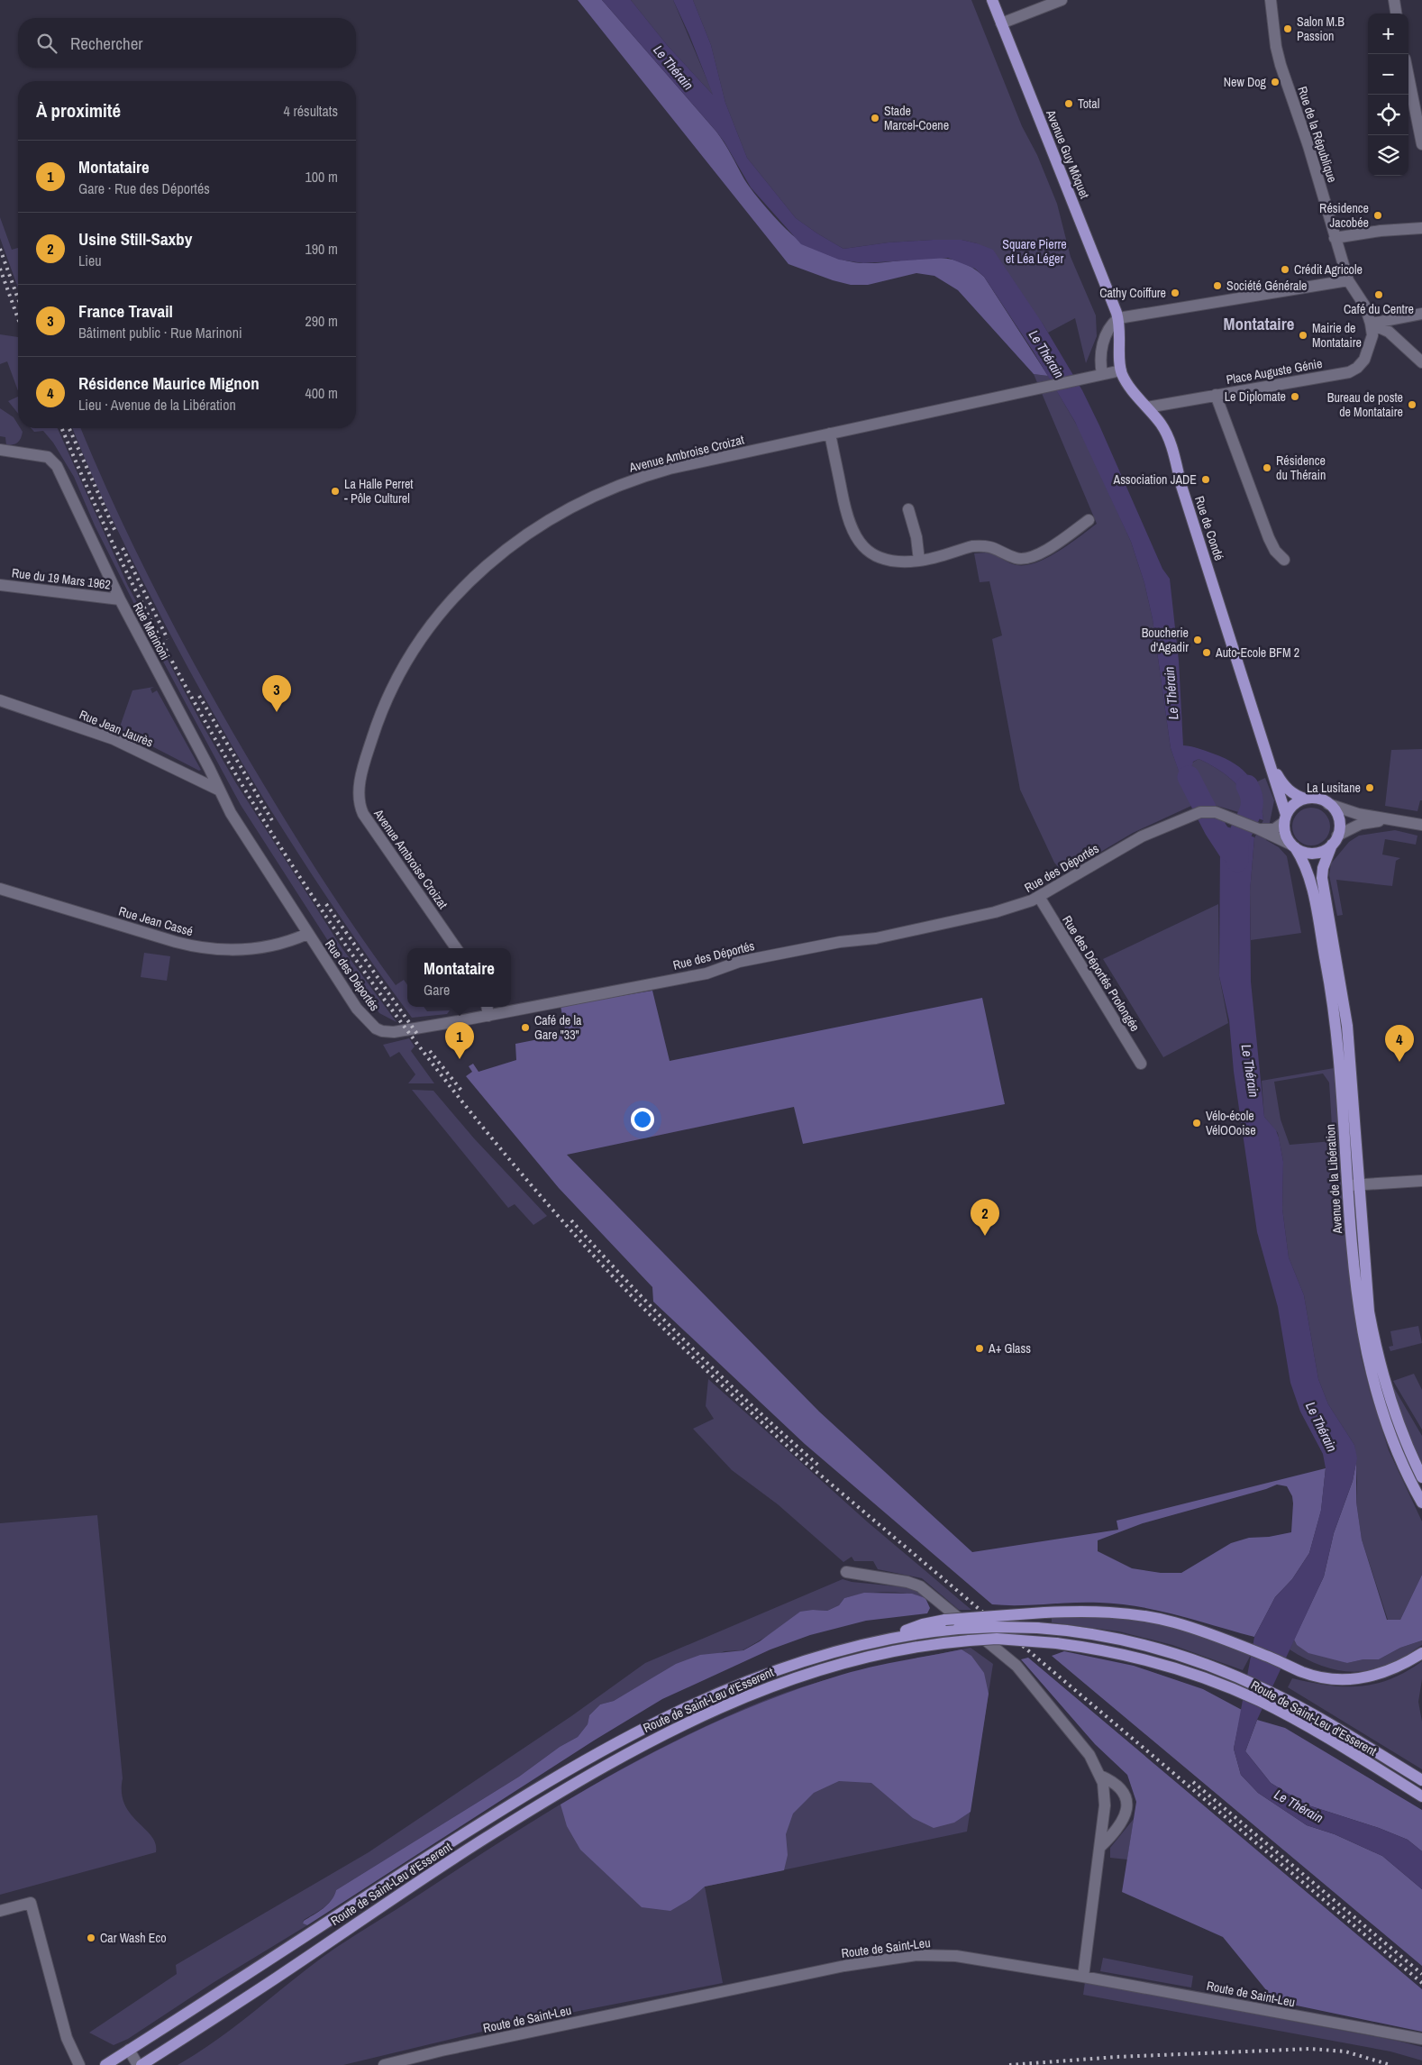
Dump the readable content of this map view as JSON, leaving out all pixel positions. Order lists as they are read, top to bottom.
{
  "streets": {
    "main road": [
      "Avenue Guy Môquet",
      "Rue de Condé",
      "Avenue de la Libération",
      "Route de Saint-Leu d'Esserent"
    ],
    "street": [
      "Rue de la République",
      "Place Auguste Génie",
      "Avenue Ambroise Croizat",
      "Rue du 19 Mars 1962",
      "Rue Marinoni",
      "Rue Jean Jaurès",
      "Rue des Déportés",
      "Rue Jean Cassé",
      "Rue des Déportés Prolongée",
      "Route de Saint-Leu"
    ]
  },
  "crossings": [
    ["Rue de la République", "Place Auguste Génie"],
    ["Avenue Guy Môquet", "Rue de Condé"],
    ["Place Auguste Génie", "Rue de Condé"],
    ["Avenue Ambroise Croizat", "Rue de Condé"],
    ["Rue de Condé", "Rue des Déportés"],
    ["Rue de Condé", "Avenue de la Libération"],
    ["Rue du 19 Mars 1962", "Rue Marinoni"],
    ["Rue Marinoni", "Rue Jean Jaurès"],
    ["Rue Marinoni", "Rue des Déportés"],
    ["Rue Jean Jaurès", "Rue des Déportés"],
    ["Rue des Déportés", "Rue Jean Cassé"],
    ["Rue des Déportés", "Rue des Déportés Prolongée"],
    ["Rue des Déportés", "Avenue de la Libération"]
  ],
  "districts": ["Montataire"],
  "water": ["Le Thérain"],
  "parks": ["Square Pierre et Léa Léger"],
  "places": [
    "Salon M.B Passion",
    "New Dog",
    "Total",
    "Stade Marcel-Coene",
    "Résidence Jacobée",
    "Crédit Agricole",
    "Société Générale",
    "Cathy Coiffure",
    "Café du Centre",
    "Mairie de Montataire",
    "Le Diplomate",
    "Bureau de poste de Montataire",
    "Résidence du Thérain",
    "Association JADE",
    "La Halle Perret - Pôle Culturel",
    "Boucherie d'Agadir",
    "Auto-Ecole BFM 2",
    "La Lusitane",
    "Café de la Gare \"33\"",
    "Vélo-école VélOOoise",
    "A+ Glass",
    "Car Wash Eco"
  ],
  "page": {
    "map_buttons": ["+", "−"],
    "search": "Rechercher",
    "heading": ["À proximité", "4 résultats"],
    "list": [
      {
        "mark": "1",
        "name": "Montataire",
        "note": "Gare · Rue des Déportés",
        "value": "100 m"
      },
      {
        "mark": "2",
        "name": "Usine Still-Saxby",
        "note": "Lieu",
        "value": "190 m"
      },
      {
        "mark": "3",
        "name": "France Travail",
        "note": "Bâtiment public · Rue Marinoni",
        "value": "290 m"
      },
      {
        "mark": "4",
        "name": "Résidence Maurice Mignon",
        "note": "Lieu · Avenue de la Libération",
        "value": "400 m"
      }
    ],
    "pins": [
      "3",
      "1",
      "4",
      "2"
    ],
    "popup": ["Montataire", "Gare"]
  }
}
